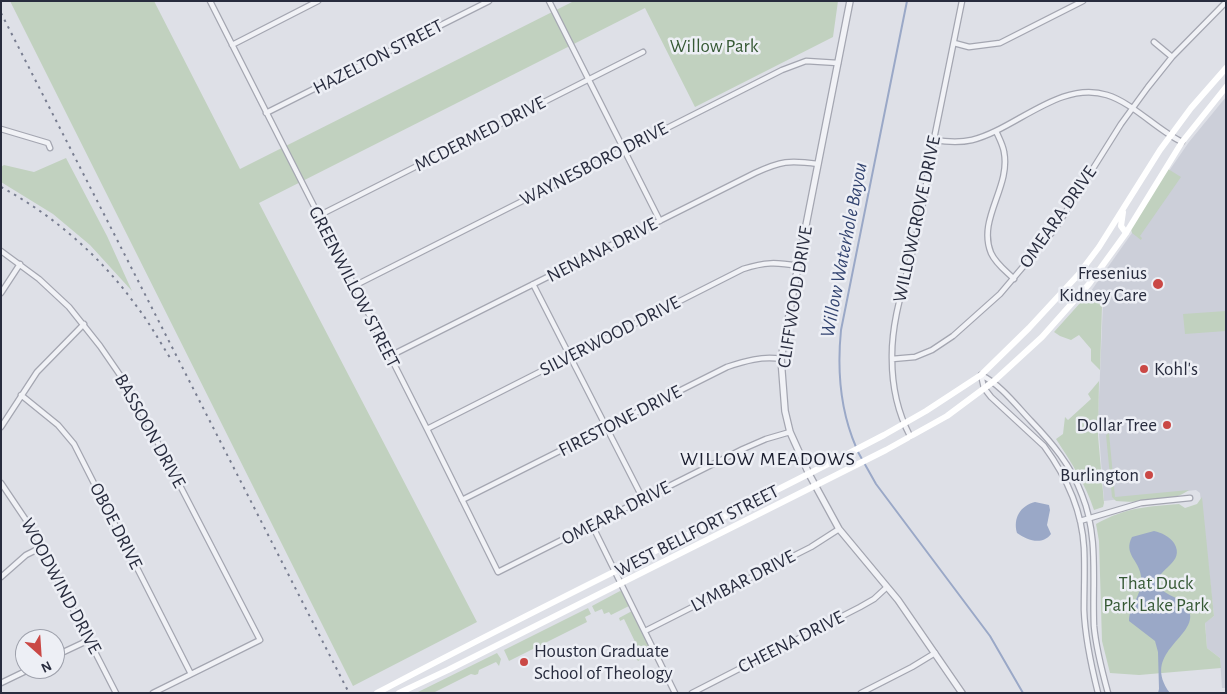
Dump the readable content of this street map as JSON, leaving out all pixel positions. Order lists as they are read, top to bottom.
{
  "streets": {
    "main road": ["WEST BELLFORT STREET"],
    "street": [
      "HAZELTON STREET",
      "MCDERMED DRIVE",
      "WAYNESBORO DRIVE",
      "OMEARA DRIVE",
      "WILLOWGROVE DRIVE",
      "NENANA DRIVE",
      "GREENWILLOW STREET",
      "CLIFFWOOD DRIVE",
      "SILVERWOOD DRIVE",
      "FIRESTONE DRIVE",
      "BASSOON DRIVE",
      "OBOE DRIVE",
      "LYMBAR DRIVE",
      "WOODWIND DRIVE",
      "CHEENA DRIVE"
    ]
  },
  "crossings": [
    ["HAZELTON STREET", "GREENWILLOW STREET"],
    ["MCDERMED DRIVE", "GREENWILLOW STREET"],
    ["WAYNESBORO DRIVE", "GREENWILLOW STREET"],
    ["WAYNESBORO DRIVE", "CLIFFWOOD DRIVE"],
    ["OMEARA DRIVE", "WILLOWGROVE DRIVE"],
    ["OMEARA DRIVE", "GREENWILLOW STREET"],
    ["OMEARA DRIVE", "CLIFFWOOD DRIVE"],
    ["WILLOWGROVE DRIVE", "WEST BELLFORT STREET"],
    ["NENANA DRIVE", "GREENWILLOW STREET"],
    ["NENANA DRIVE", "CLIFFWOOD DRIVE"],
    ["GREENWILLOW STREET", "SILVERWOOD DRIVE"],
    ["GREENWILLOW STREET", "FIRESTONE DRIVE"],
    ["CLIFFWOOD DRIVE", "SILVERWOOD DRIVE"],
    ["CLIFFWOOD DRIVE", "FIRESTONE DRIVE"],
    ["CLIFFWOOD DRIVE", "WEST BELLFORT STREET"],
    ["CLIFFWOOD DRIVE", "LYMBAR DRIVE"],
    ["CLIFFWOOD DRIVE", "CHEENA DRIVE"],
    ["BASSOON DRIVE", "OBOE DRIVE"]
  ],
  "districts": ["WILLOW MEADOWS"],
  "water": ["Willow Waterhole Bayou"],
  "parks": ["Willow Park", "That Duck Park Lake Park"],
  "places": [
    "Fresenius Kidney Care",
    "Kohl's",
    "Dollar Tree",
    "Burlington",
    "Houston Graduate School of Theology"
  ],
  "north": "bottom right"
}
